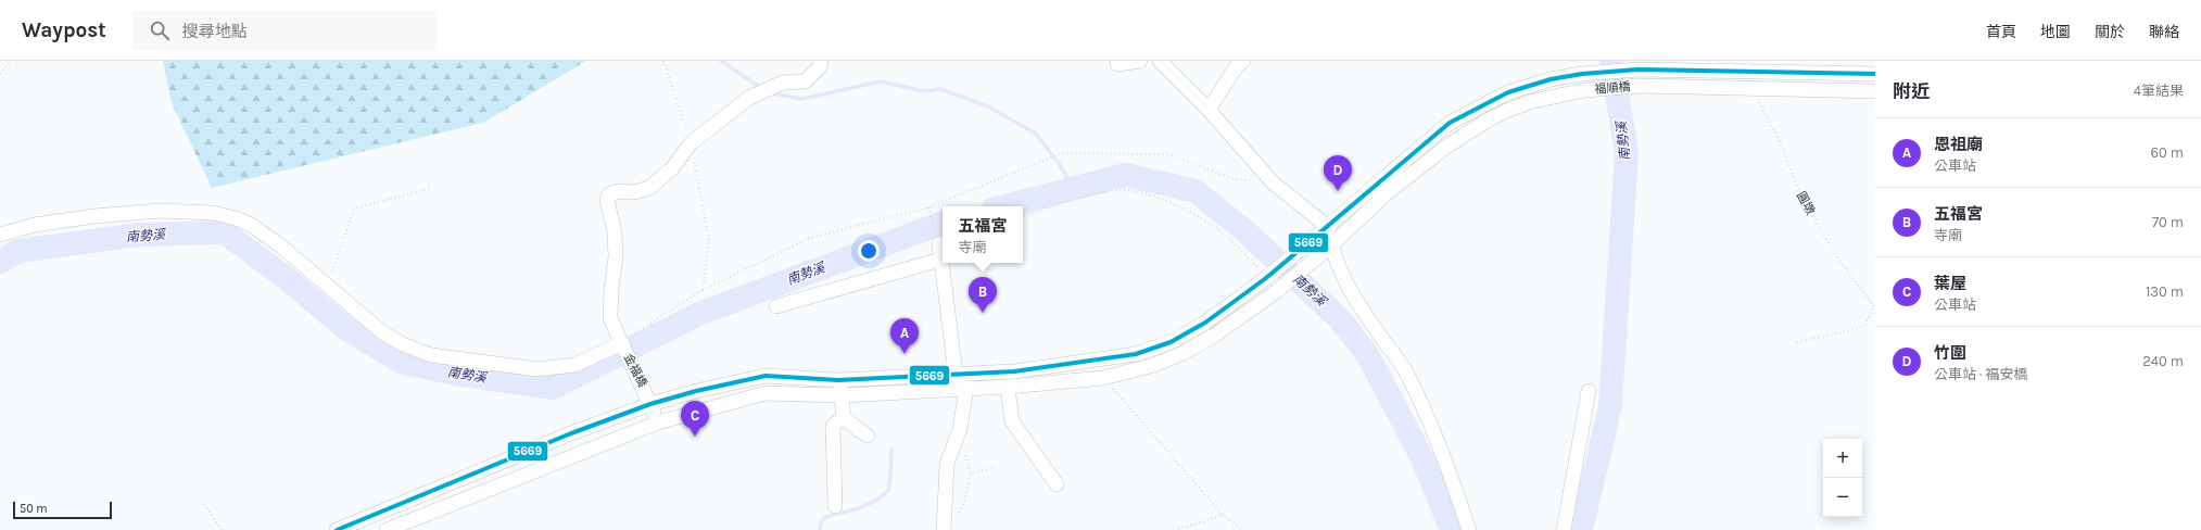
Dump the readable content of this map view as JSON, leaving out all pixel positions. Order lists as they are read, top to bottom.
{
  "streets": {
    "street": ["福順橋", "金福橋"],
    "path": ["圓墩"]
  },
  "crossings": [
    ["福順橋", "圓墩"],
    ["福順橋", "金福橋"]
  ],
  "water": ["南勢溪"],
  "lines": ["transit line 5669"],
  "scale_bar": "50 m",
  "page": {
    "header": "Waypost",
    "search": "搜尋地點",
    "nav": [
      "首頁",
      "地圖",
      "關於",
      "聯絡"
    ],
    "heading": ["附近", "4筆結果"],
    "list": [
      {
        "mark": "A",
        "name": "恩祖廟",
        "note": "公車站",
        "value": "60 m"
      },
      {
        "mark": "B",
        "name": "五福宮",
        "note": "寺廟",
        "value": "70 m"
      },
      {
        "mark": "C",
        "name": "葉屋",
        "note": "公車站",
        "value": "130 m"
      },
      {
        "mark": "D",
        "name": "竹圍",
        "note": "公車站 · 福安橋",
        "value": "240 m"
      }
    ],
    "pins": [
      "D",
      "B",
      "A",
      "C"
    ],
    "popup": ["五福宮", "寺廟"],
    "map_buttons": ["+", "−"],
    "scale": "50 m"
  }
}
